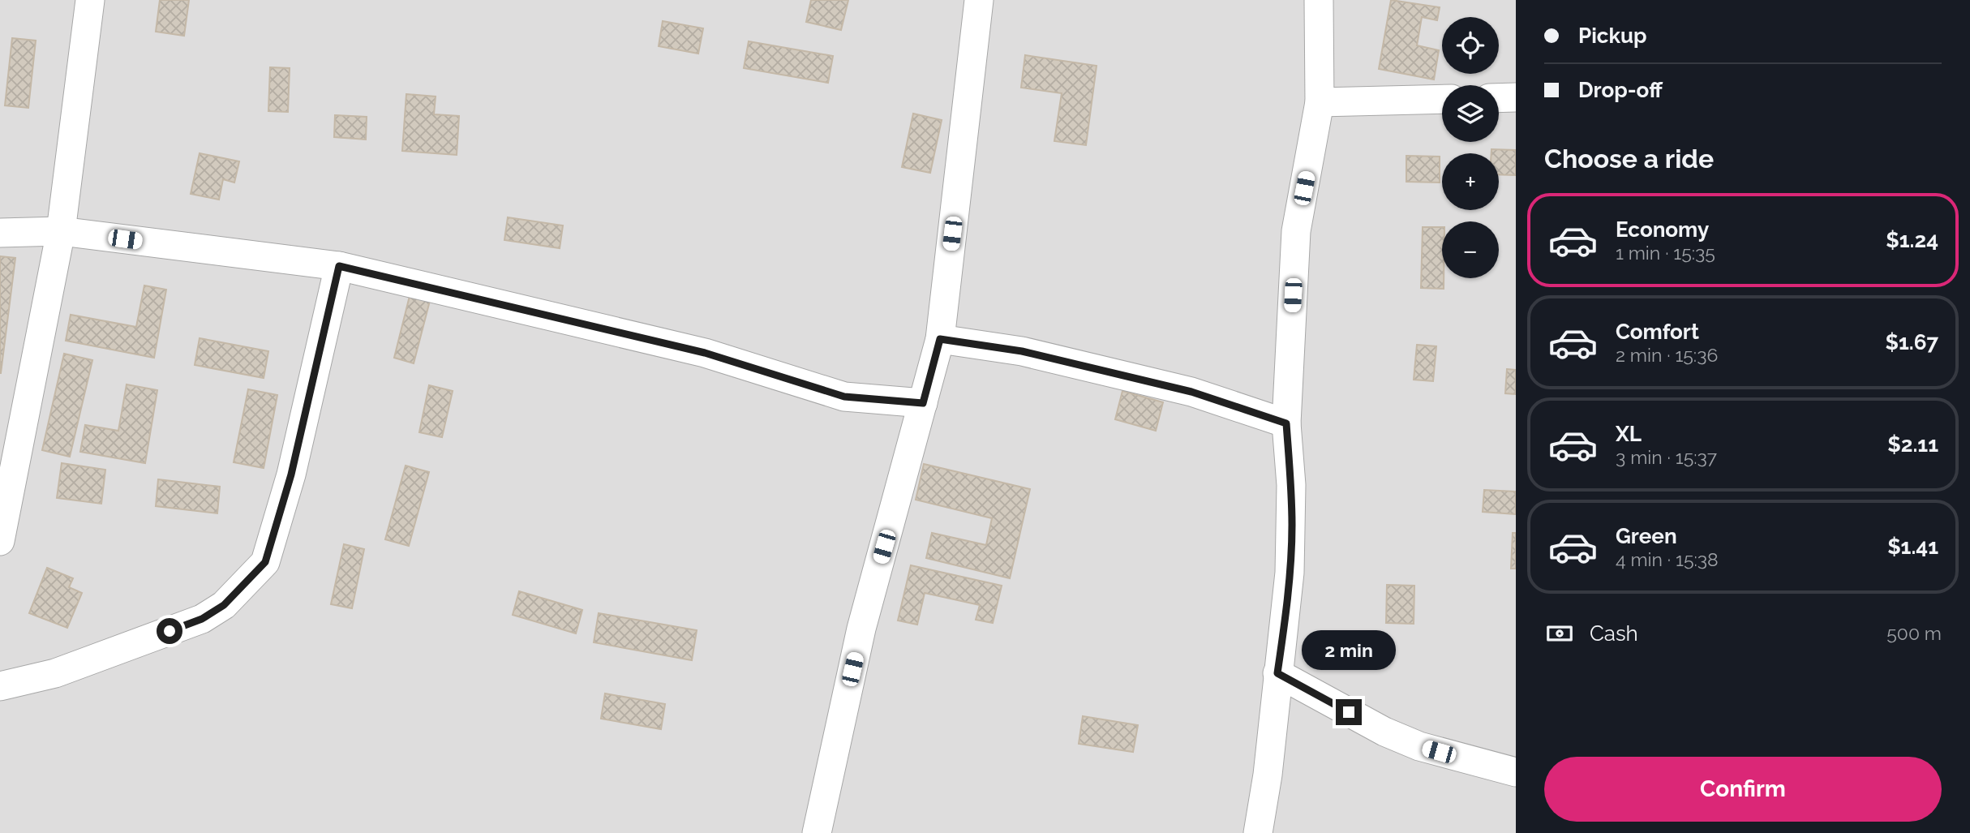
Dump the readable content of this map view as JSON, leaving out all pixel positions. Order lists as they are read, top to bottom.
{
  "page": {
    "banner": ["Pickup", "Drop-off"],
    "map_buttons": ["+", "−"],
    "heading": "Choose a ride",
    "list": [
      {
        "name": "Economy",
        "note": "1 min · 15:35",
        "value": "$1.24"
      },
      {
        "name": "Comfort",
        "note": "2 min · 15:36",
        "value": "$1.67"
      },
      {
        "name": "XL",
        "note": "3 min · 15:37",
        "value": "$2.11"
      },
      {
        "name": "Green",
        "note": "4 min · 15:38",
        "value": "$1.41"
      }
    ],
    "pay": ["Cash", "500 m"],
    "bubble": "2 min",
    "buttons": "Confirm"
  }
}
